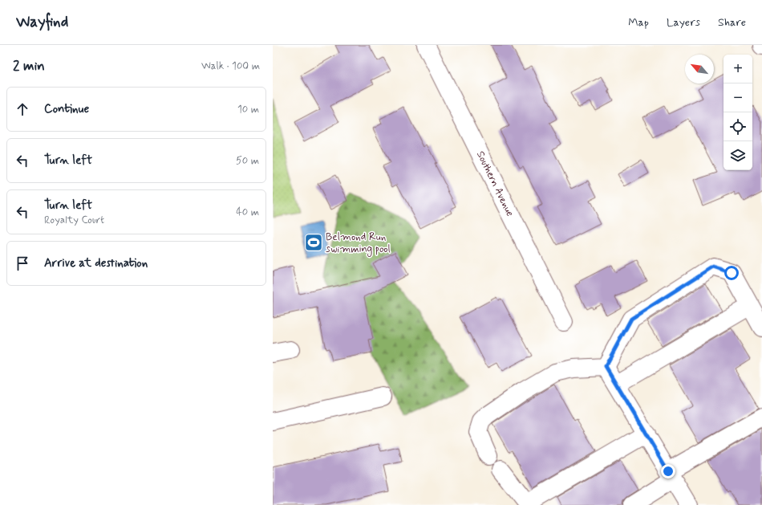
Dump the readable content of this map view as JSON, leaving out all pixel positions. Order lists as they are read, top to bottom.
{
  "streets": {
    "street": ["Southern Avenue"]
  },
  "places": {
    "sports": ["Belmond Run swimming pool"]
  },
  "north": "top left",
  "page": {
    "header": "Wayfind",
    "nav": ["Map", "Layers", "Share"],
    "heading": ["2 min", "Walk · 100 m"],
    "map_buttons": ["+", "−"],
    "list": [
      ["Continue", "10 m"],
      ["Turn left", "50 m"],
      ["Turn left", "Royalty Court", "40 m"],
      "Arrive at destination"
    ]
  }
}
